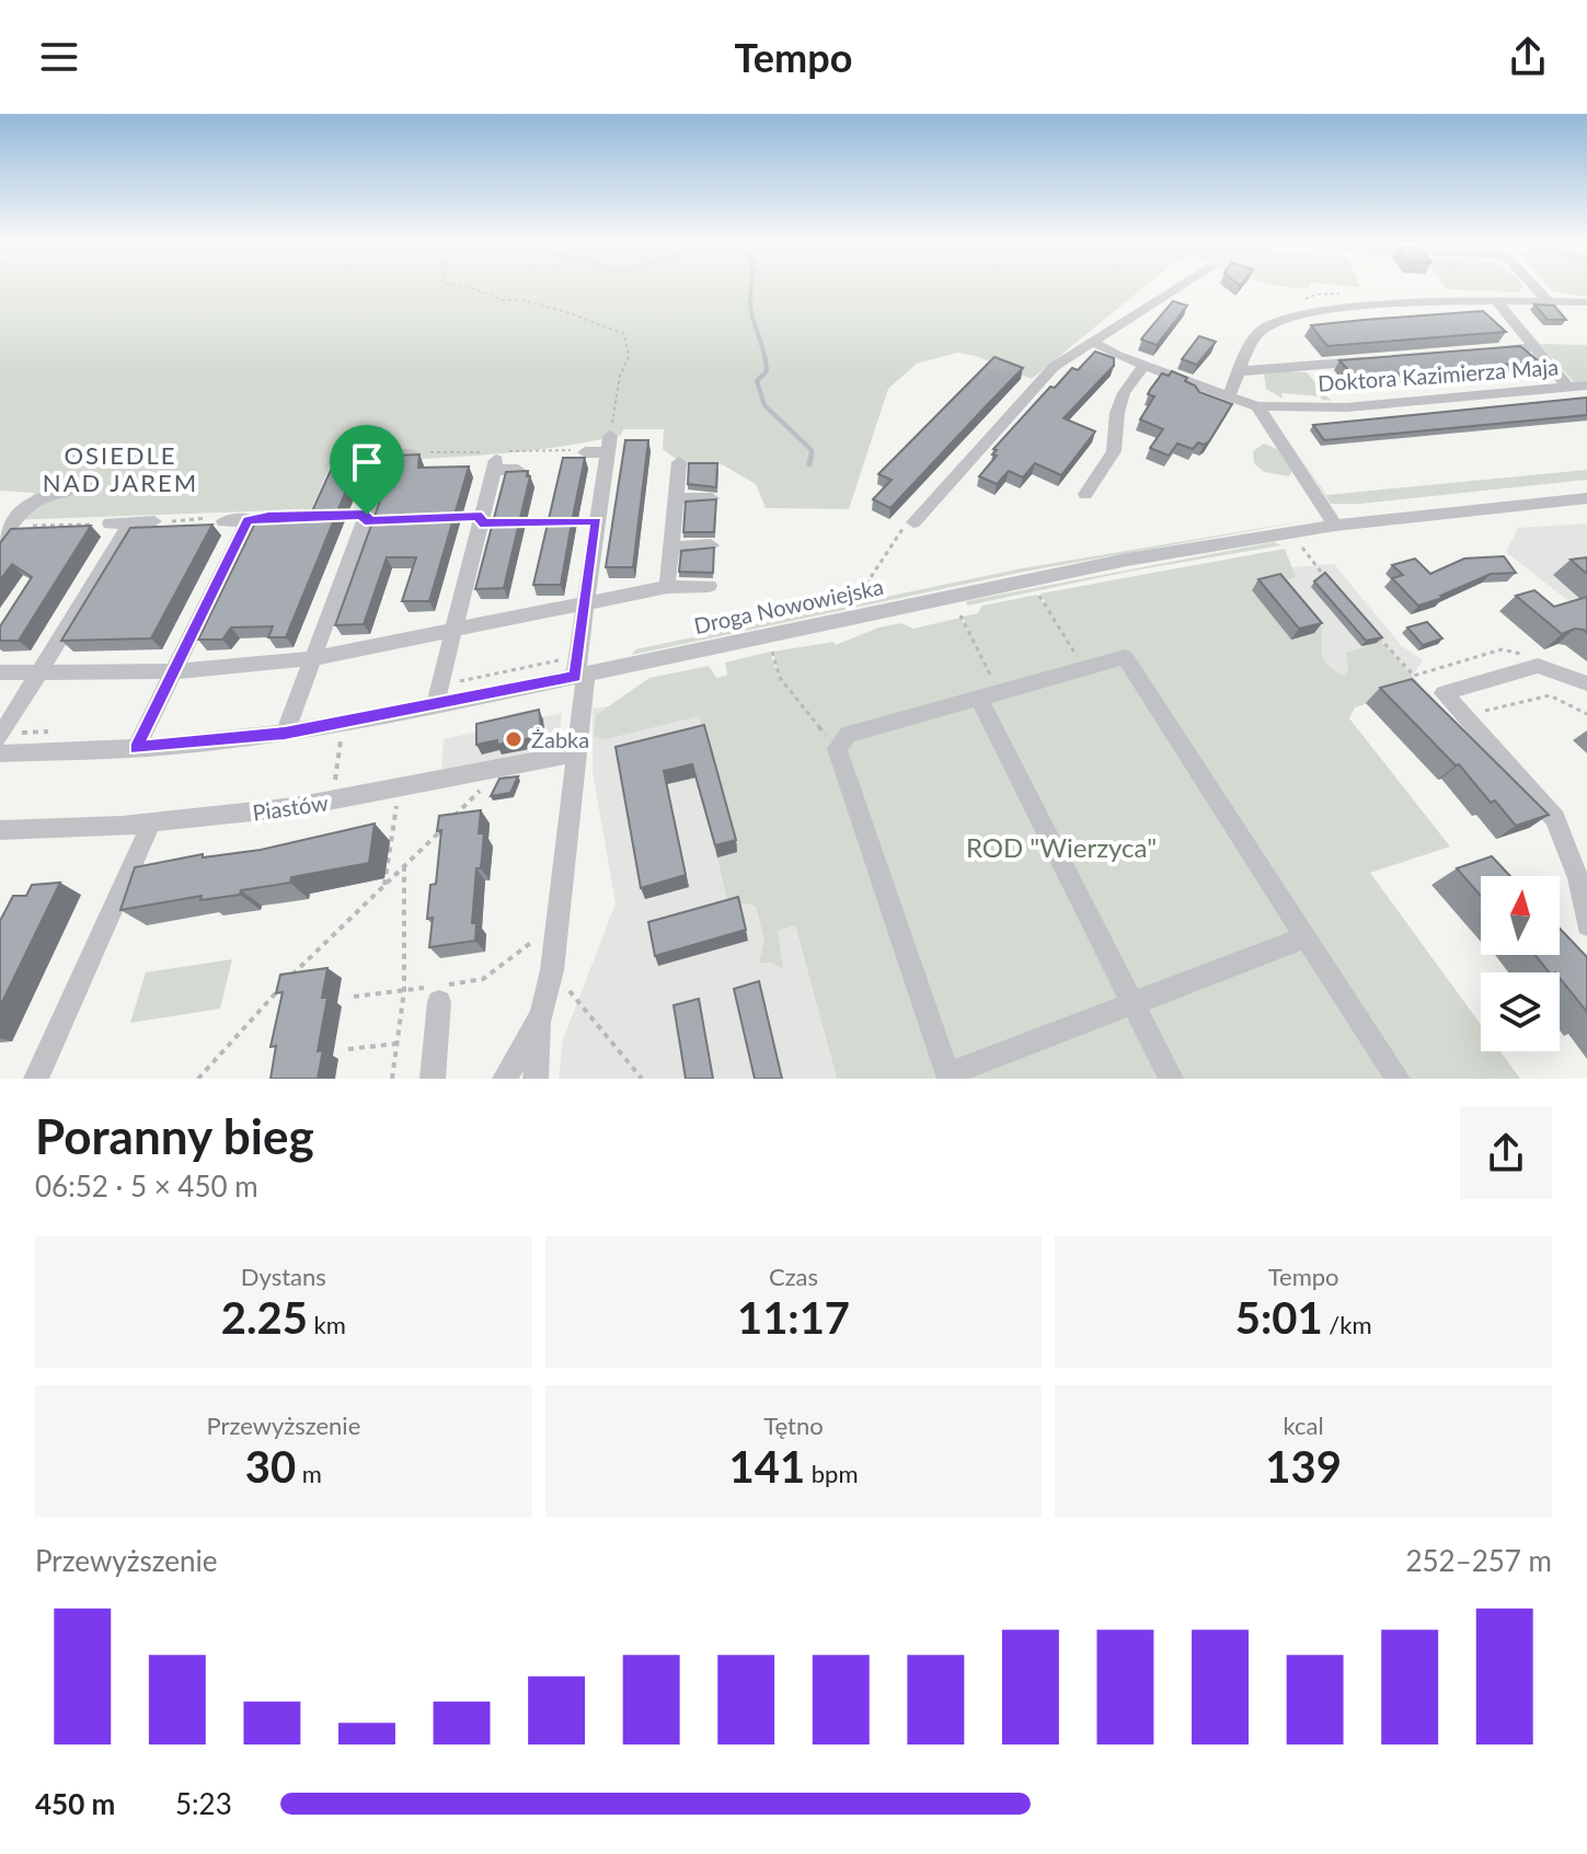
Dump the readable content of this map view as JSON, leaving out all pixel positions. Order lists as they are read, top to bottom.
{
  "streets": {
    "street": ["Doktora Kazimierza Maja", "Droga Nowowiejska", "Piastów"]
  },
  "districts": ["OSIEDLE NAD JAREM"],
  "parks": ["ROD \"Wierzyca\""],
  "places": ["Żabka"],
  "north": "top",
  "page": {
    "header": "Tempo",
    "heading": ["Poranny bieg", "06:52 · 5 × 450 m"],
    "stats": [
      ["Dystans", "2.25 km"],
      ["Czas", "11:17"],
      ["Tempo", "5:01 /km"],
      ["Przewyższenie", "30 m"],
      ["Tętno", "141 bpm"],
      ["kcal", "139"]
    ],
    "chart": ["Przewyższenie", "252–257 m"],
    "list": [
      {
        "name": "450 m",
        "note": "5:23"
      }
    ]
  }
}
